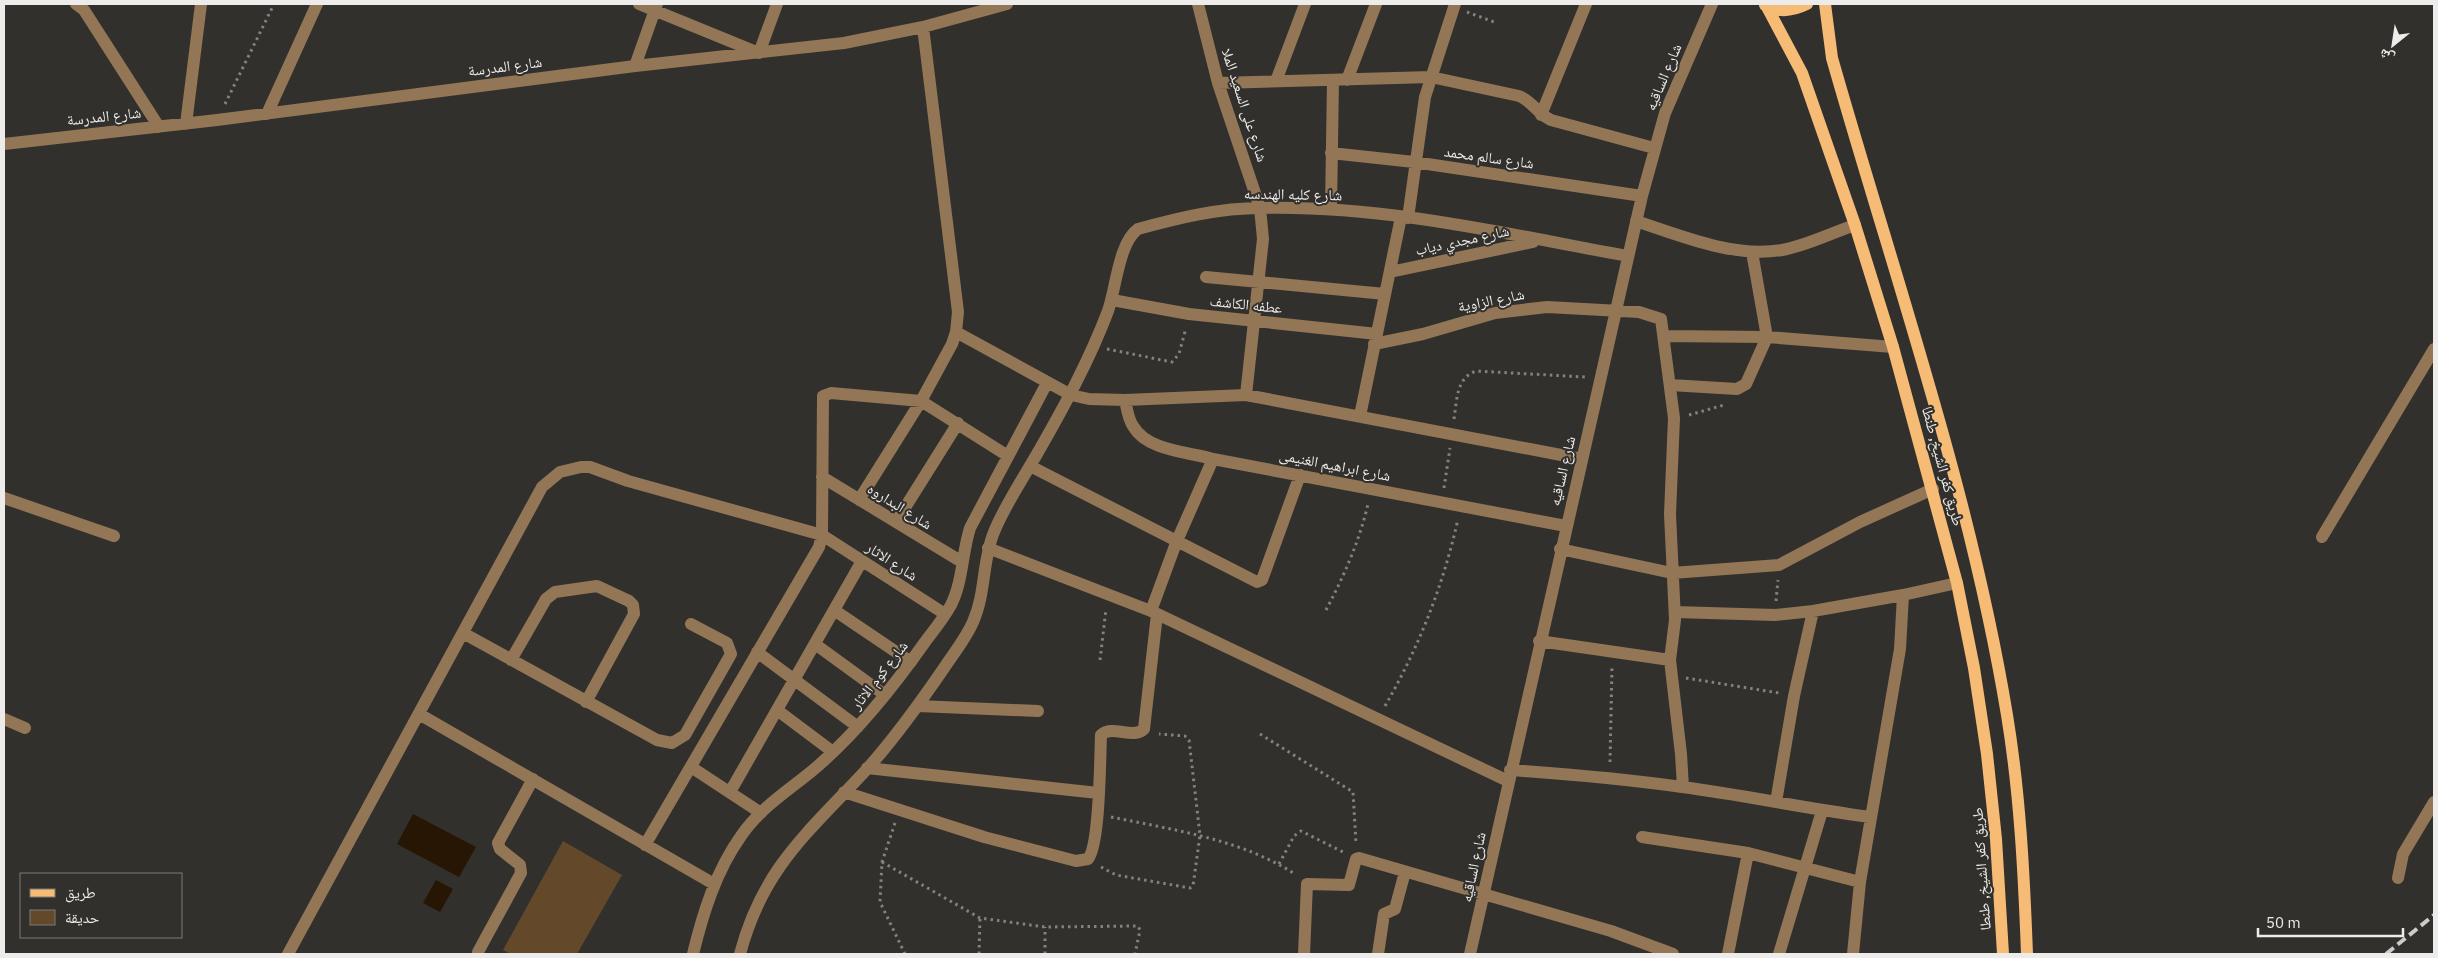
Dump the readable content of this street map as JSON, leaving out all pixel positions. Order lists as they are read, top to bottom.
{
  "streets": {
    "main road": ["طريق كفر الشيخ, طنطا"],
    "street": [
      "شارع المدرسة",
      "شارع الساقيه",
      "شارع على السعيد الملا",
      "شارع سالم محمد",
      "شارع كليه الهندسه",
      "شارع مجدي دياب",
      "شارع الزاوية",
      "عطفه الكاشف",
      "شارع ابراهيم الغنيمى",
      "شارع البداروه",
      "شارع الاثار",
      "شارع كوم الاثار"
    ]
  },
  "crossings": [
    ["شارع الساقيه", "شارع سالم محمد"],
    ["شارع الساقيه", "شارع كليه الهندسه"],
    ["شارع الساقيه", "شارع الزاوية"],
    ["شارع الساقيه", "شارع ابراهيم الغنيمى"],
    ["شارع على السعيد الملا", "شارع كليه الهندسه"],
    ["شارع على السعيد الملا", "عطفه الكاشف"],
    ["شارع كليه الهندسه", "شارع مجدي دياب"],
    ["شارع كليه الهندسه", "عطفه الكاشف"],
    ["شارع الزاوية", "عطفه الكاشف"],
    ["شارع البداروه", "شارع كوم الاثار"],
    ["شارع الاثار", "شارع كوم الاثار"]
  ],
  "legend": ["طريق", "حديقة"],
  "scale_bar": "50 m",
  "north": "bottom left"
}
